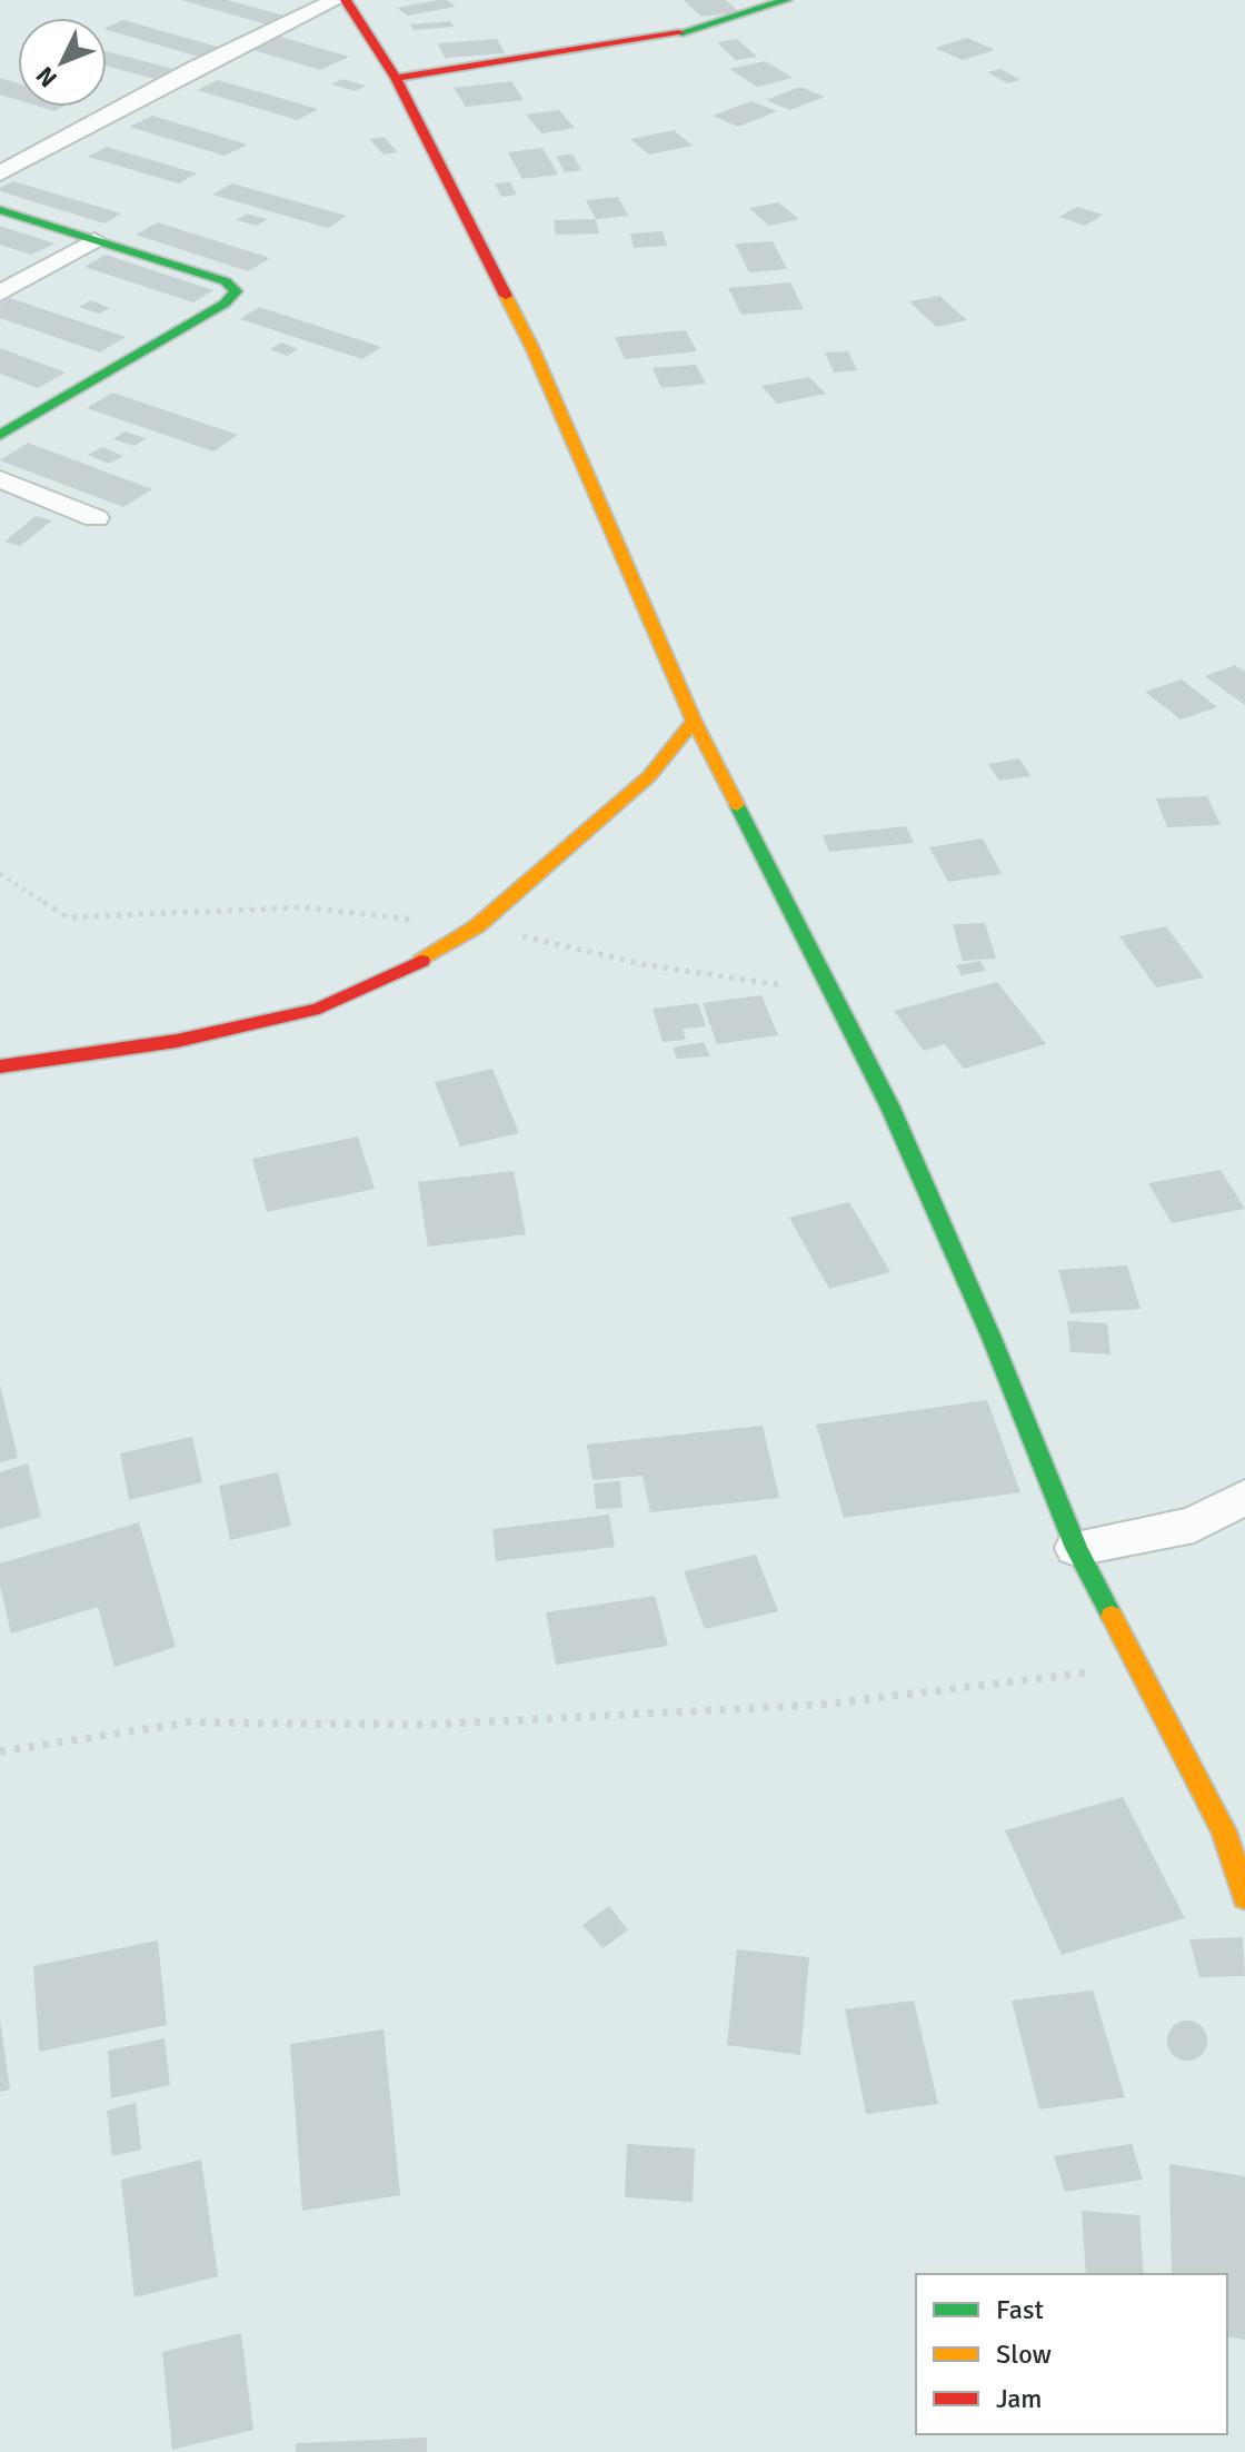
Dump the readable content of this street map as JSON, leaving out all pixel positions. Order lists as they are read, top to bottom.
{
  "legend": ["Fast", "Slow", "Jam"],
  "north": "bottom left"
}
